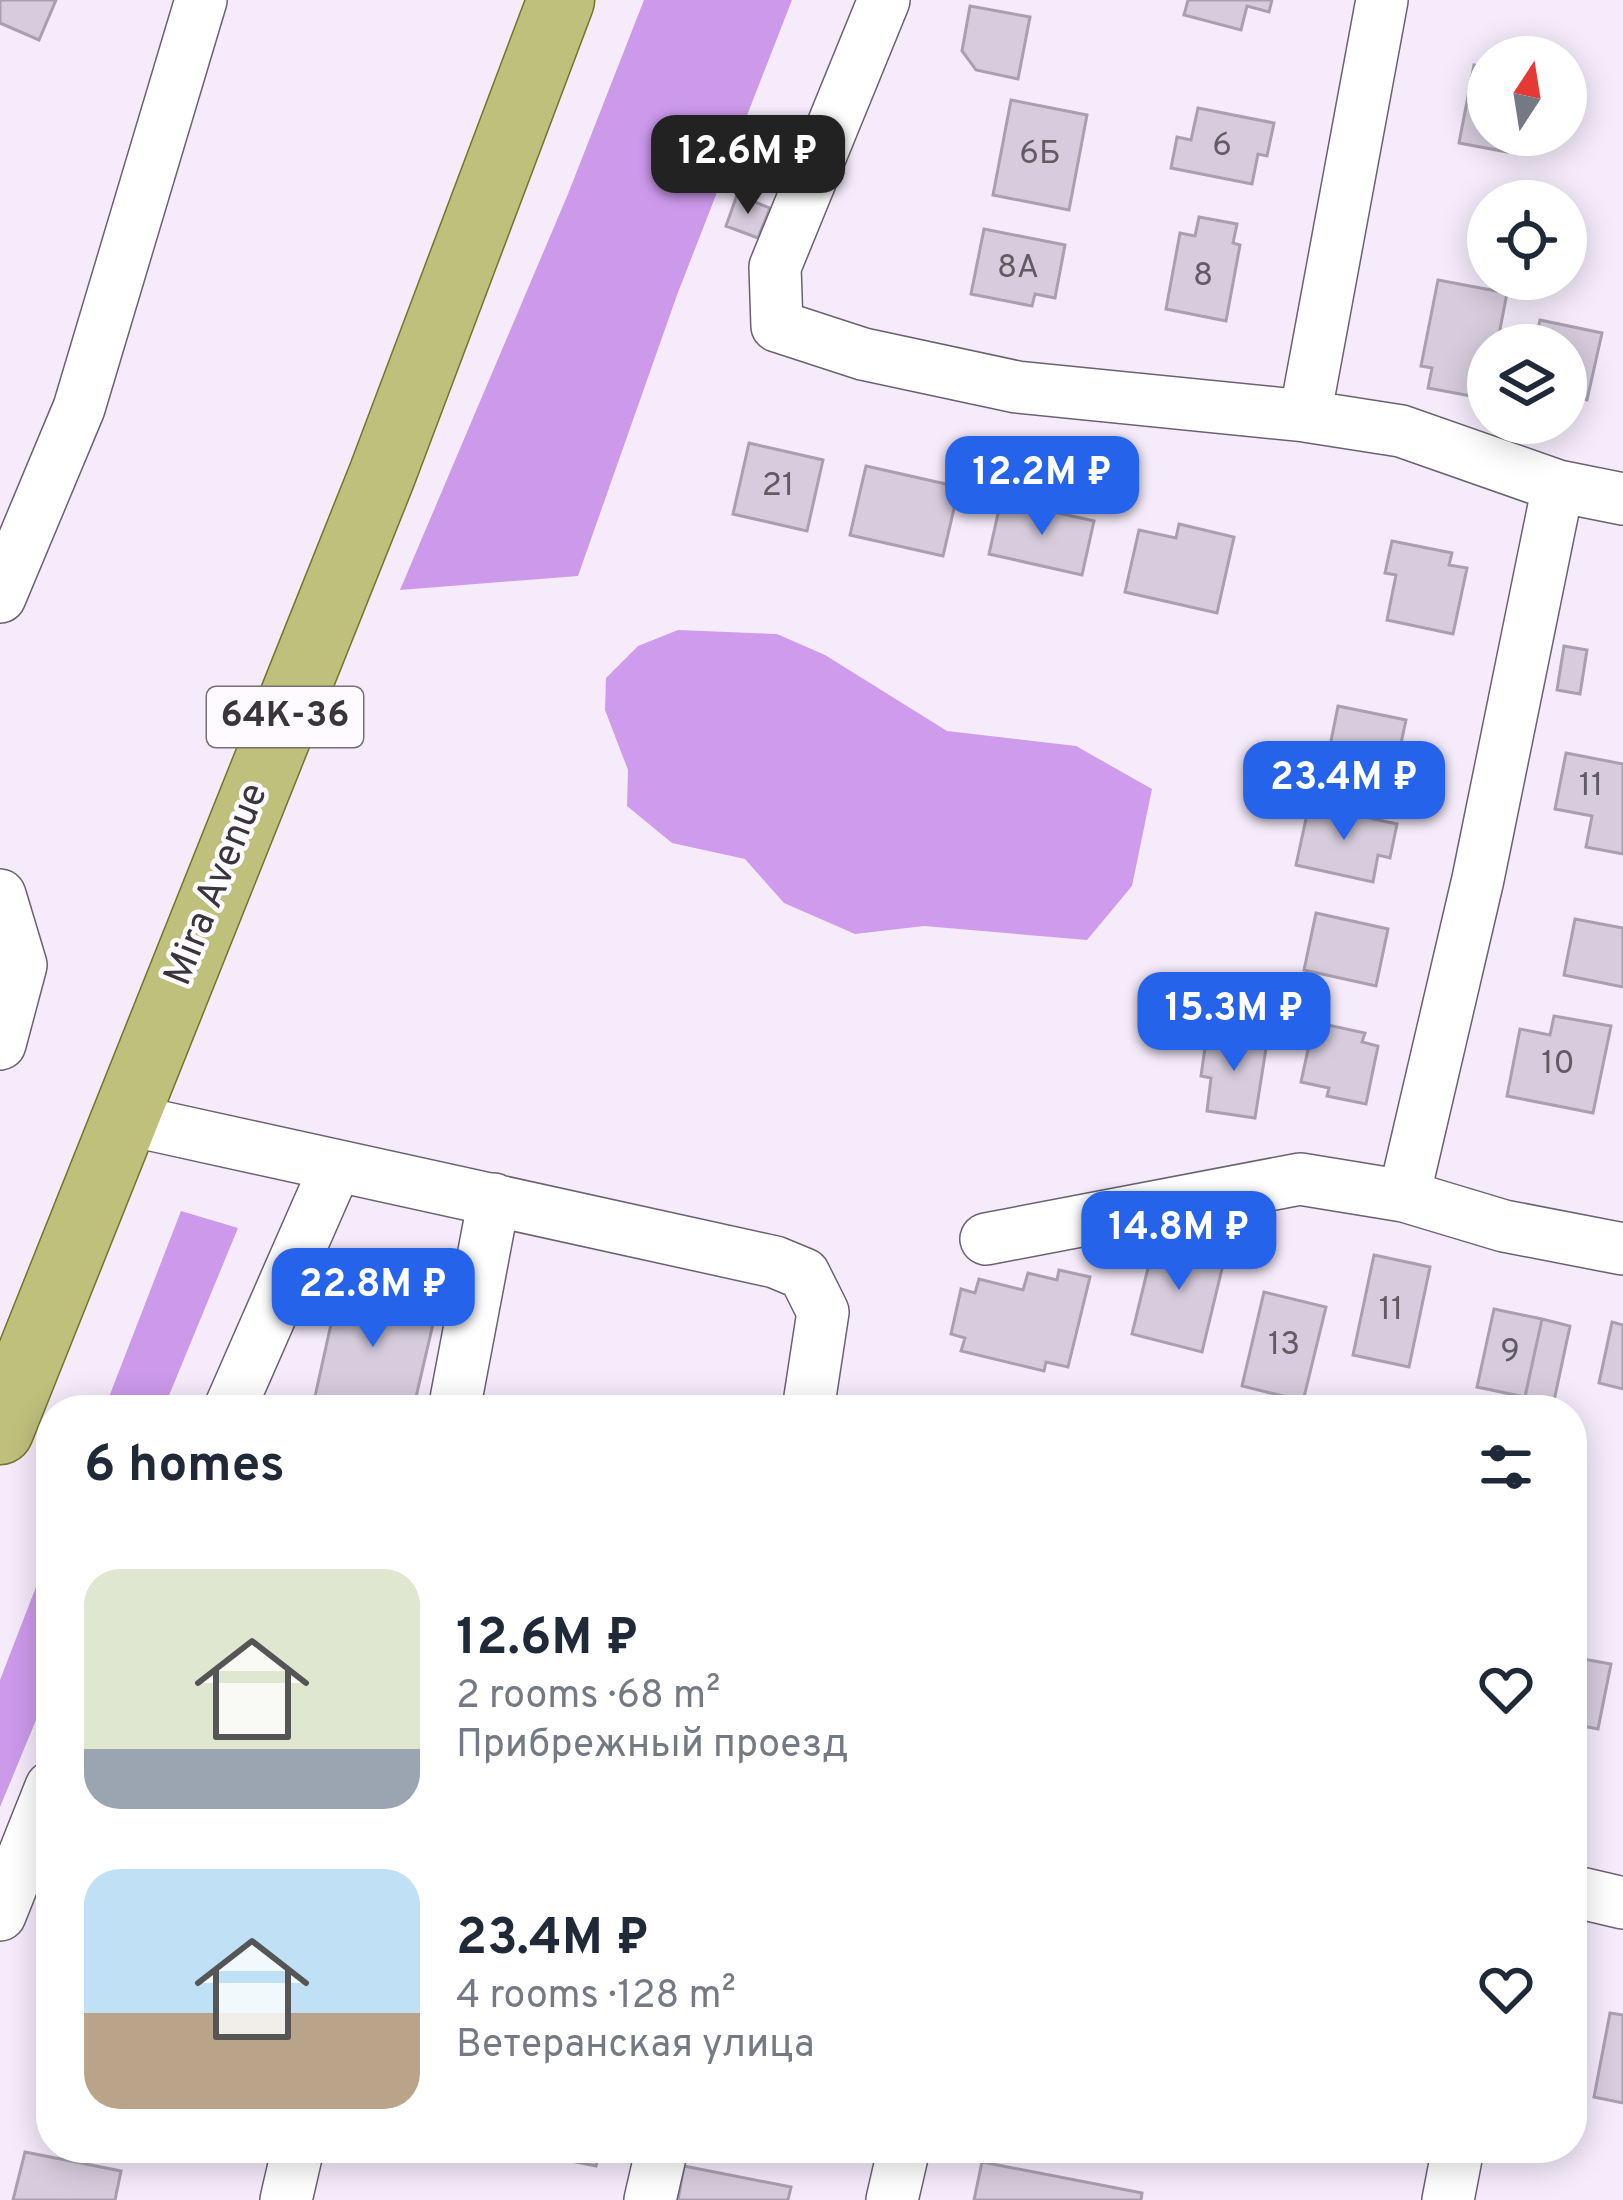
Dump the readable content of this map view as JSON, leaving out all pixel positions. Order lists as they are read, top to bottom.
{
  "streets": {
    "main road": ["64К-36", "Mira Avenue"]
  },
  "house_numbers": [
    "6",
    "6Б",
    "8А",
    "8",
    "21",
    "11",
    "10",
    "11",
    "13",
    "9"
  ],
  "north": "top",
  "page": {
    "price": [
      "12.6M ₽",
      "12.2M ₽",
      "23.4M ₽",
      "15.3M ₽",
      "14.8M ₽",
      "22.8M ₽"
    ],
    "heading": "6 homes",
    "list": [
      {
        "name": "12.6M ₽",
        "note": "2 rooms · 68 m² · Прибрежный проезд"
      },
      {
        "name": "23.4M ₽",
        "note": "4 rooms · 128 m² · Ветеранская улица"
      }
    ]
  }
}
